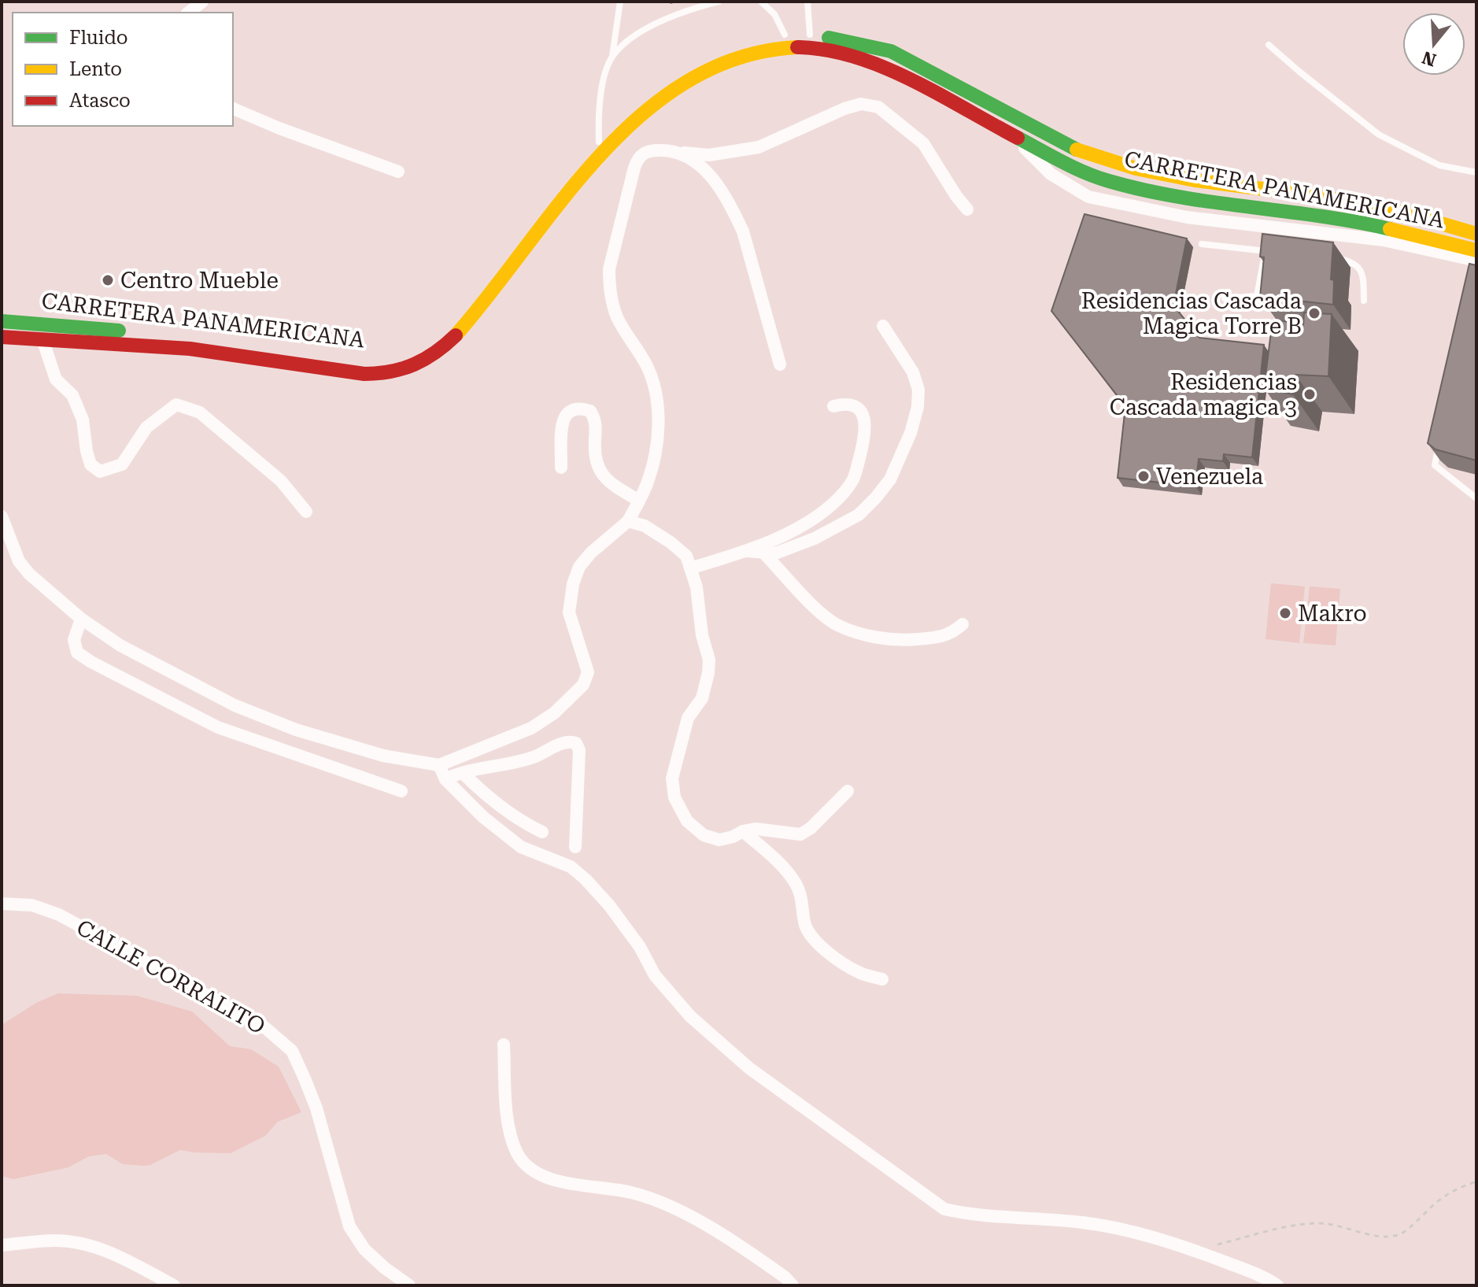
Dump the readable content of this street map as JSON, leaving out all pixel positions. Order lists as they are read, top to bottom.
{
  "streets": {
    "main road": ["CARRETERA PANAMERICANA"],
    "street": ["CALLE CORRALITO"]
  },
  "places": [
    "Centro Mueble",
    "Residencias Cascada Magica Torre B",
    "Residencias Cascada magica 3",
    "Venezuela",
    "Makro"
  ],
  "legend": ["Fluido", "Lento", "Atasco"],
  "north": "bottom"
}
